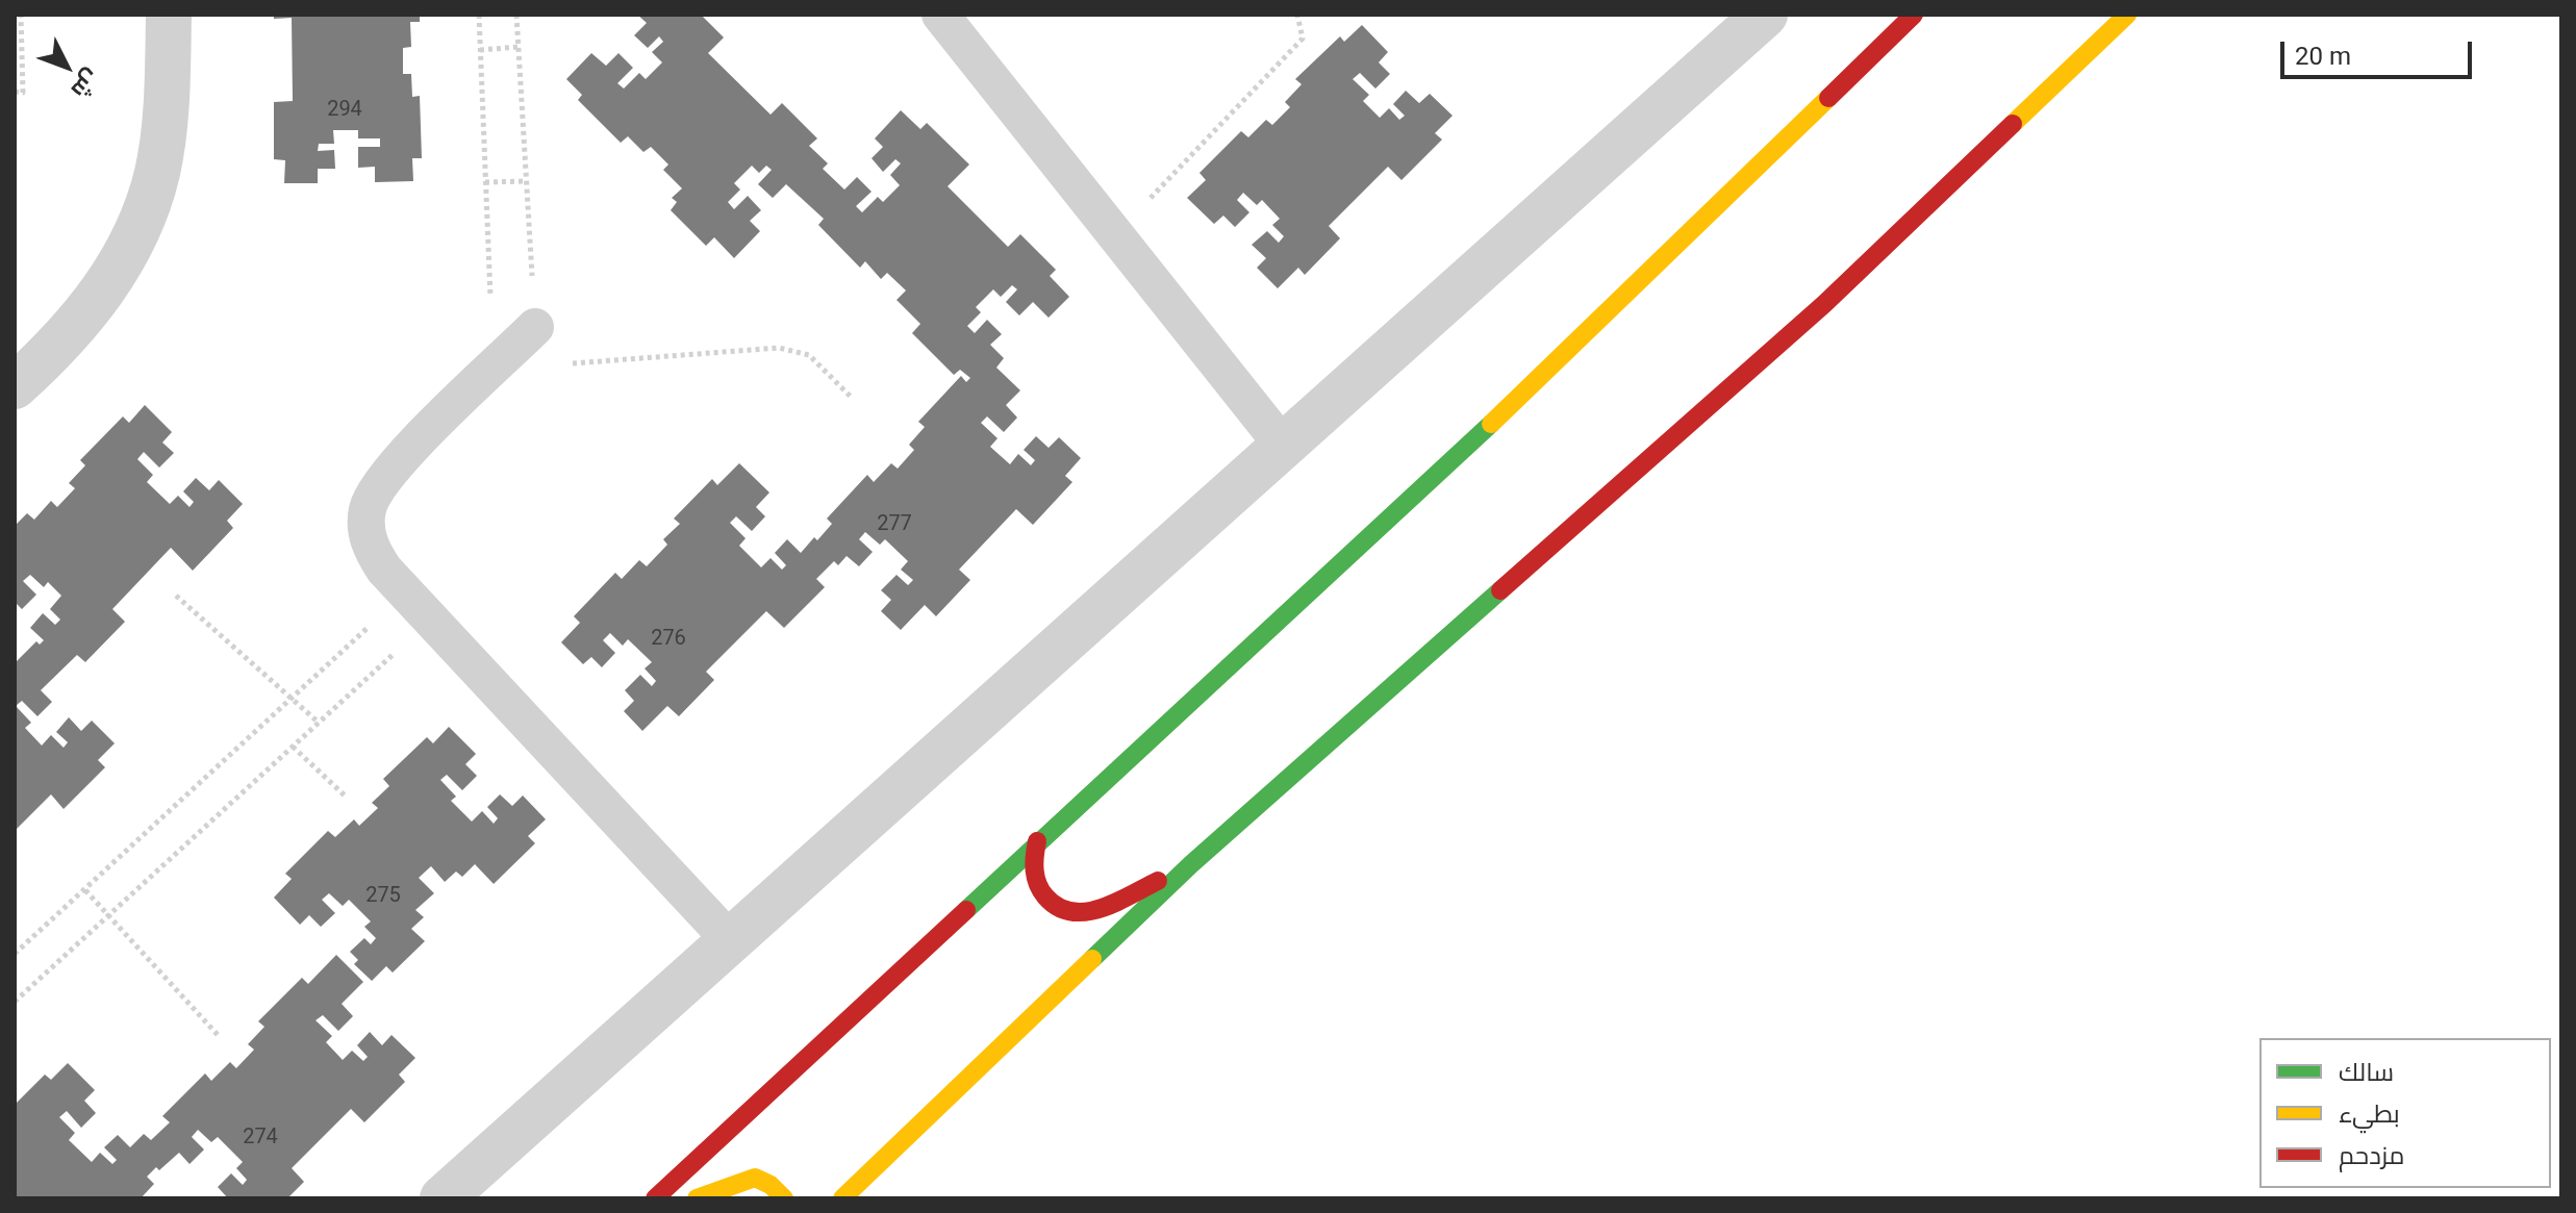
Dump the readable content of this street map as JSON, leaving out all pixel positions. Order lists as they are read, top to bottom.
{
  "house_numbers": [
    "294",
    "277",
    "276",
    "275",
    "274"
  ],
  "legend": ["سالك", "بطيء", "مزدحم"],
  "scale_bar": "20 m",
  "north": "bottom right"
}
